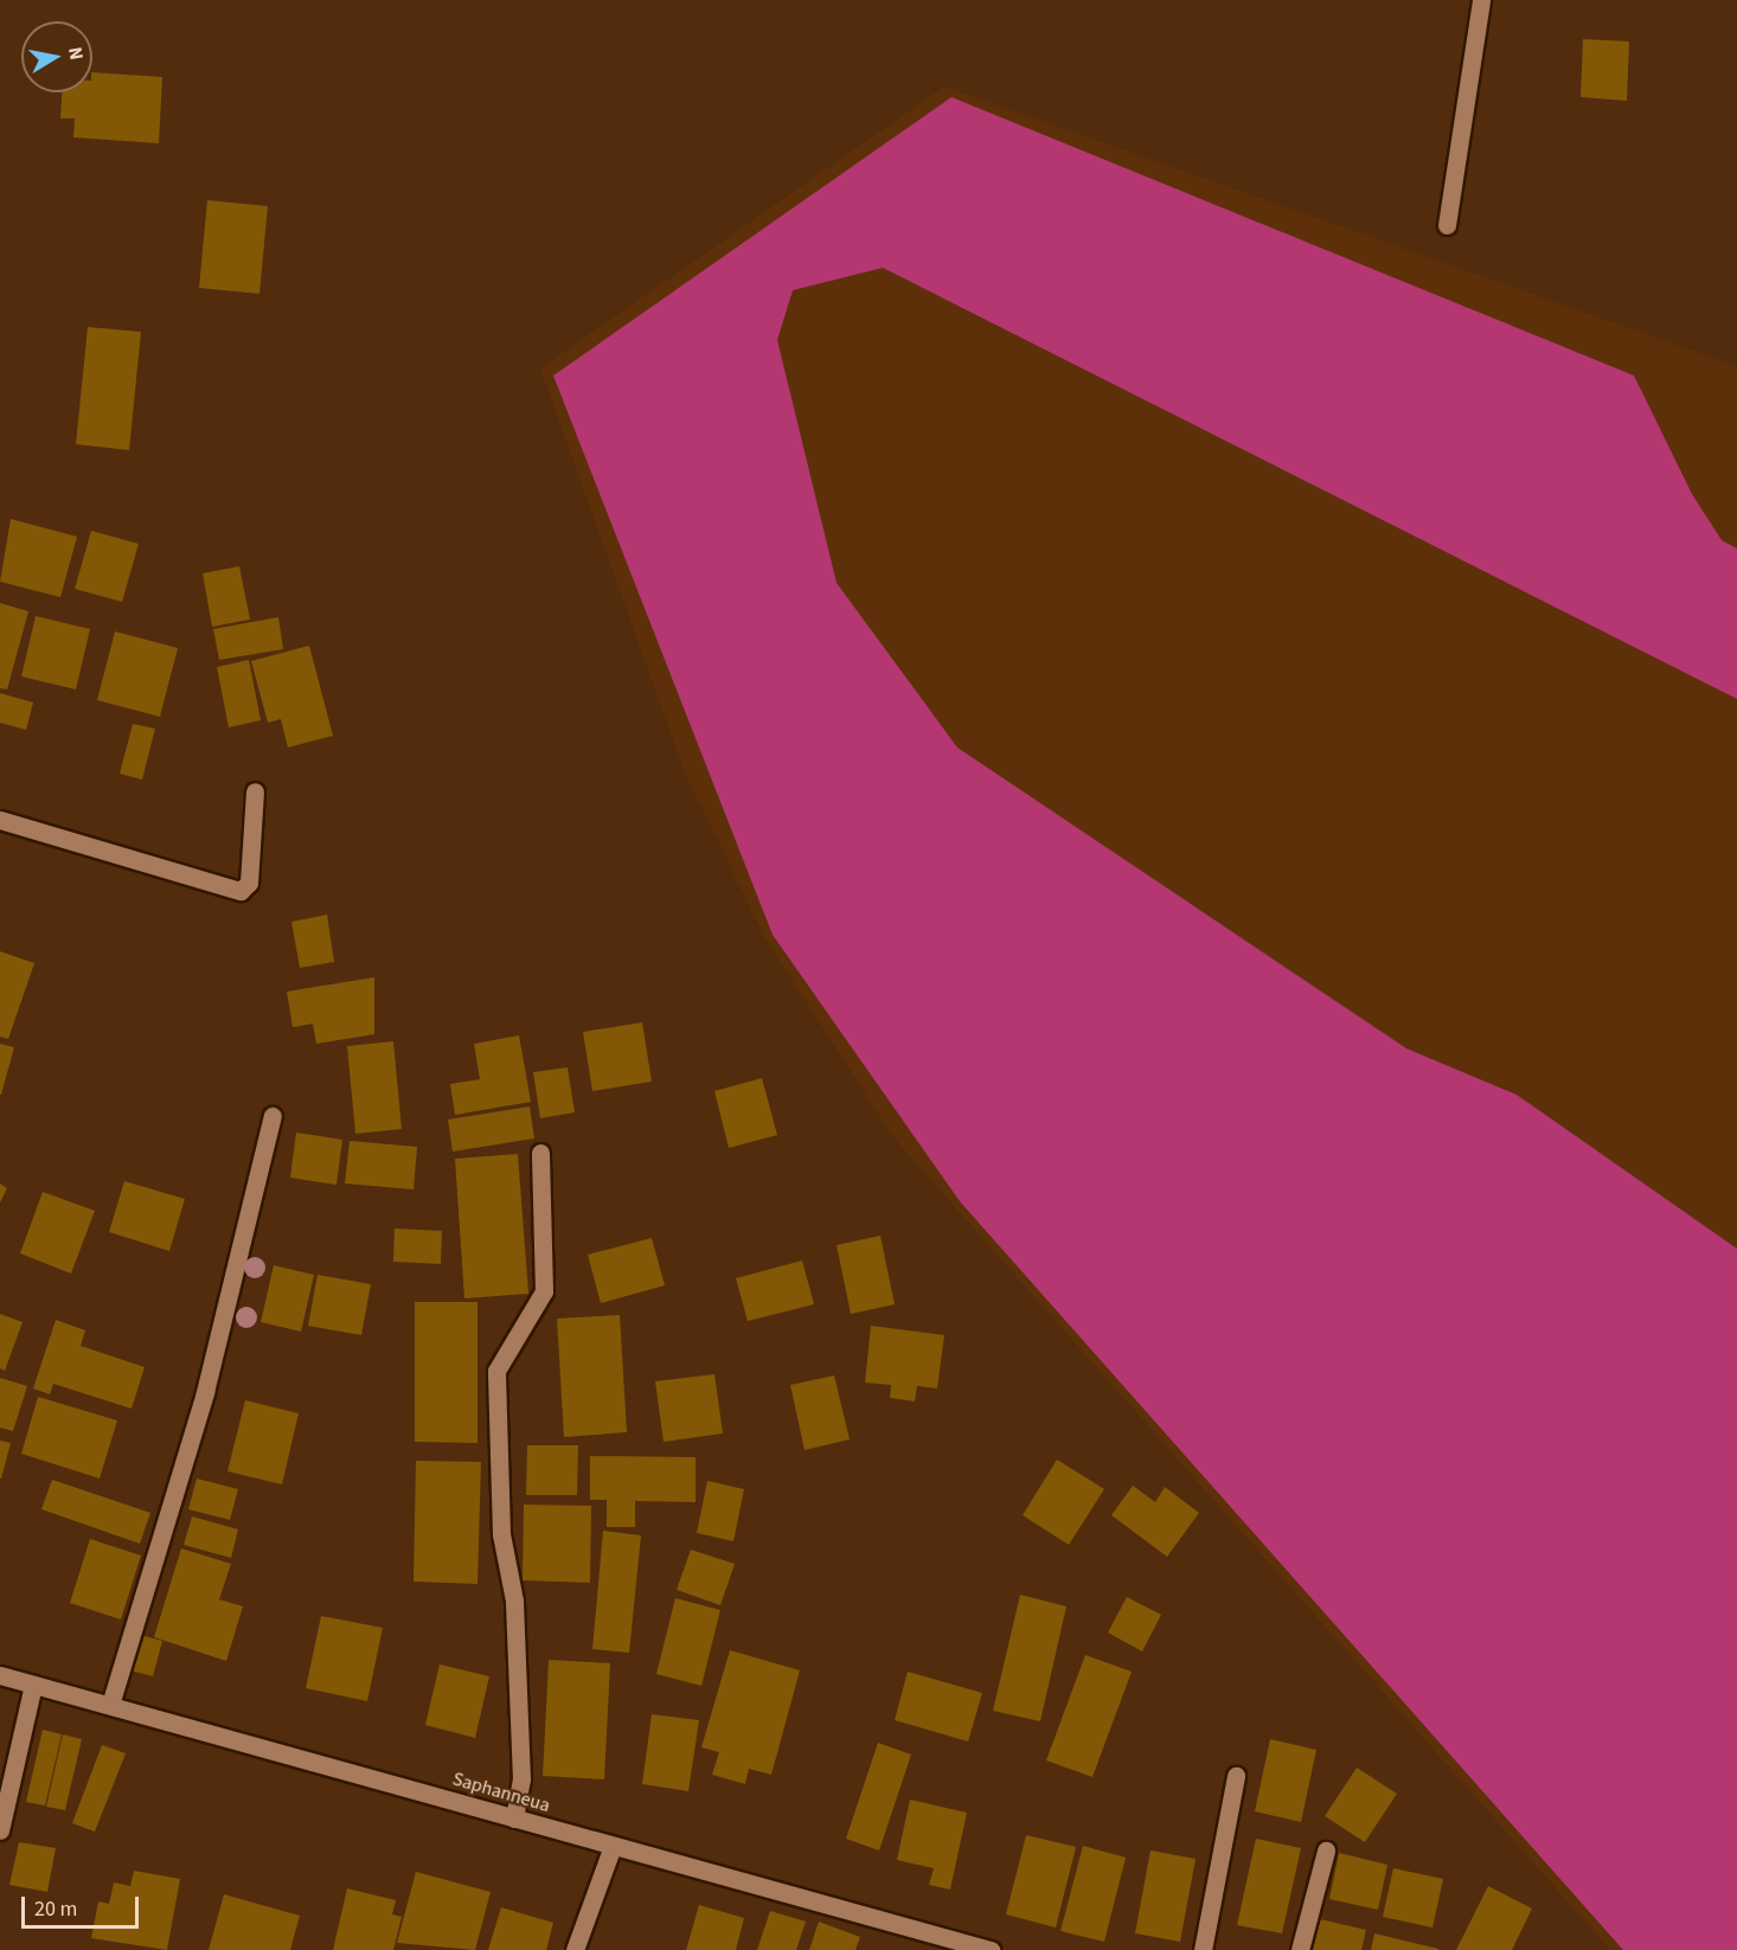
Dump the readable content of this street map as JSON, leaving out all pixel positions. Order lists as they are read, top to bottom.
{
  "streets": {
    "street": ["Saphanneua"]
  },
  "scale_bar": "20 m",
  "north": "right"
}
